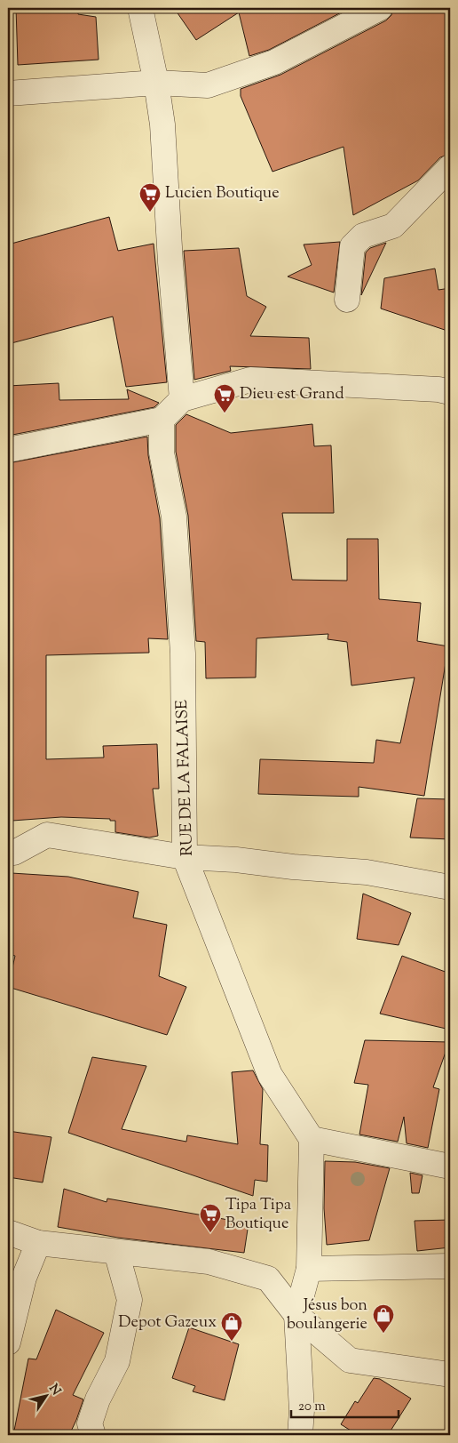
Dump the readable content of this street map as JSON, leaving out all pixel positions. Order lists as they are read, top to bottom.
{
  "streets": {
    "street": ["RUE DE LA FALAISE"]
  },
  "places": {
    "supermarket": ["Lucien Boutique", "Dieu est Grand", "Tipa Tipa Boutique"],
    "shop": ["Jésus bon boulangerie", "Depot Gazeux"]
  },
  "scale_bar": "20 m",
  "north": "top right"
}
